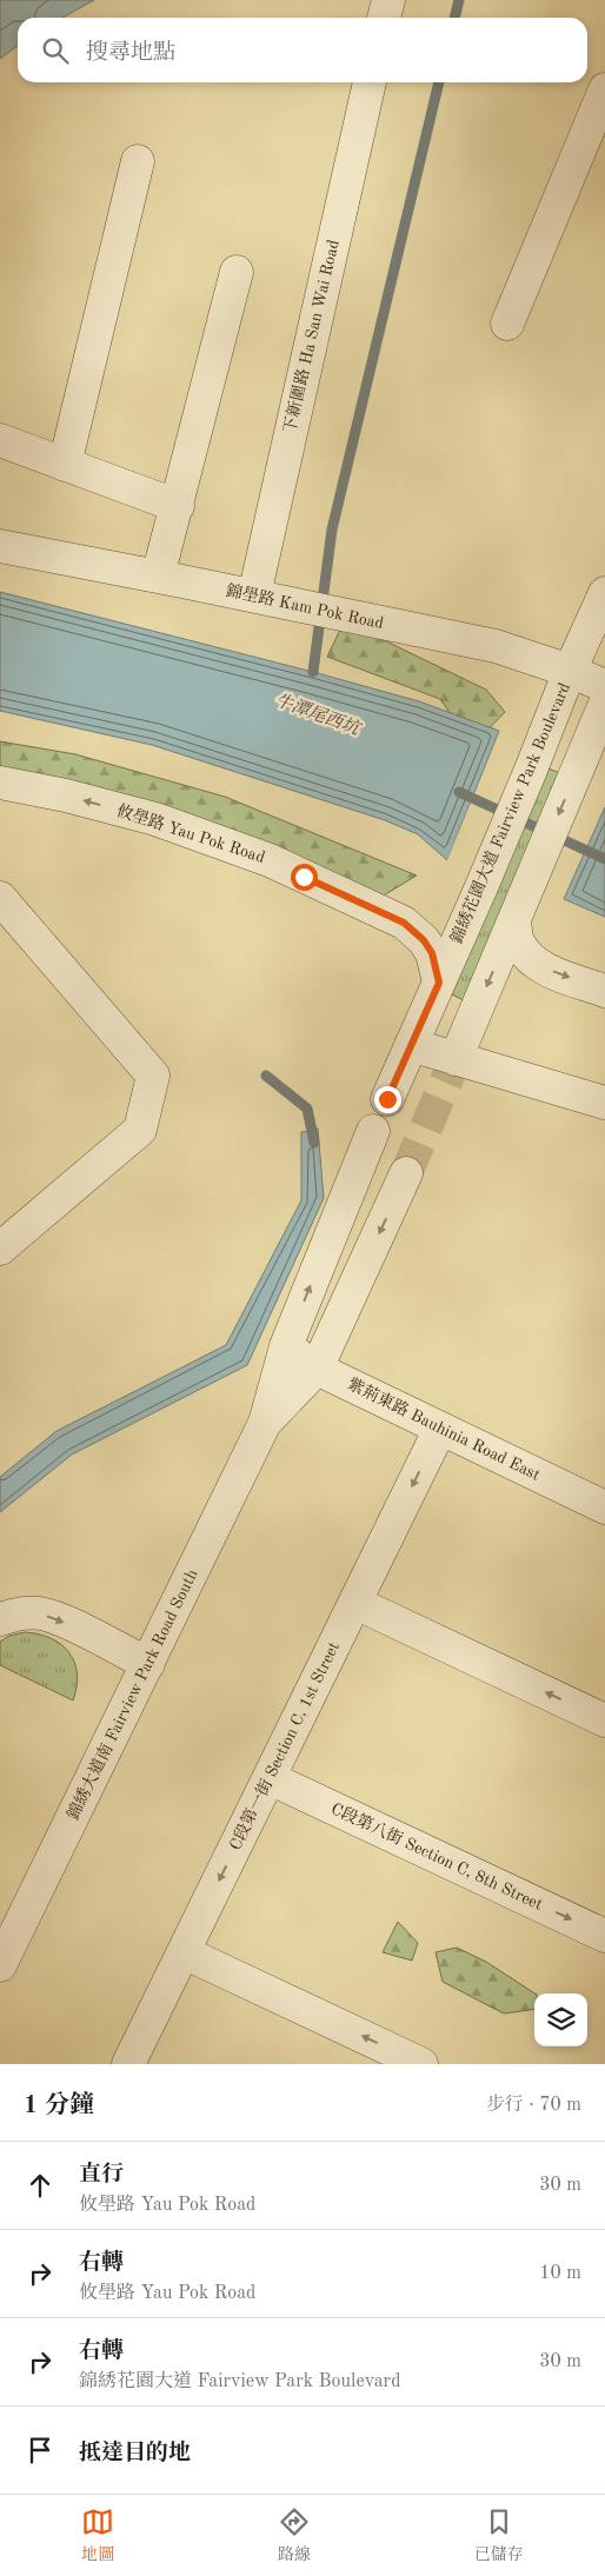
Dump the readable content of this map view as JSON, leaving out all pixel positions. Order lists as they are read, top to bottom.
{
  "streets": {
    "street": [
      "下新圍路 Ha San Wai Road",
      "錦壆路 Kam Pok Road",
      "錦綉花園大道 Fairview Park Boulevard",
      "攸壆路 Yau Pok Road",
      "紫荊東路 Bauhinia Road East",
      "錦綉大道南 Fairview Park Road South",
      "C段第一街 Section C, 1st Street",
      "C段第八街 Section C, 8th Street"
    ]
  },
  "crossings": [
    ["下新圍路 Ha San Wai Road", "錦壆路 Kam Pok Road"],
    ["錦壆路 Kam Pok Road", "錦綉花園大道 Fairview Park Boulevard"],
    ["錦綉花園大道 Fairview Park Boulevard", "攸壆路 Yau Pok Road"],
    ["紫荊東路 Bauhinia Road East", "錦綉大道南 Fairview Park Road South"],
    ["紫荊東路 Bauhinia Road East", "C段第一街 Section C, 1st Street"],
    ["C段第一街 Section C, 1st Street", "C段第八街 Section C, 8th Street"]
  ],
  "one_way": ["攸壆路 Yau Pok Road", "C段第一街 Section C, 1st Street"],
  "water": ["牛潭尾西坑"],
  "page": {
    "search": "搜尋地點",
    "heading": ["1 分鐘", "步行 · 70 m"],
    "list": [
      ["直行", "攸壆路 Yau Pok Road", "30 m"],
      ["右轉", "攸壆路 Yau Pok Road", "10 m"],
      ["右轉", "錦綉花園大道 Fairview Park Boulevard", "30 m"],
      "抵達目的地"
    ],
    "nav": ["地圖", "路線", "已儲存"]
  }
}
